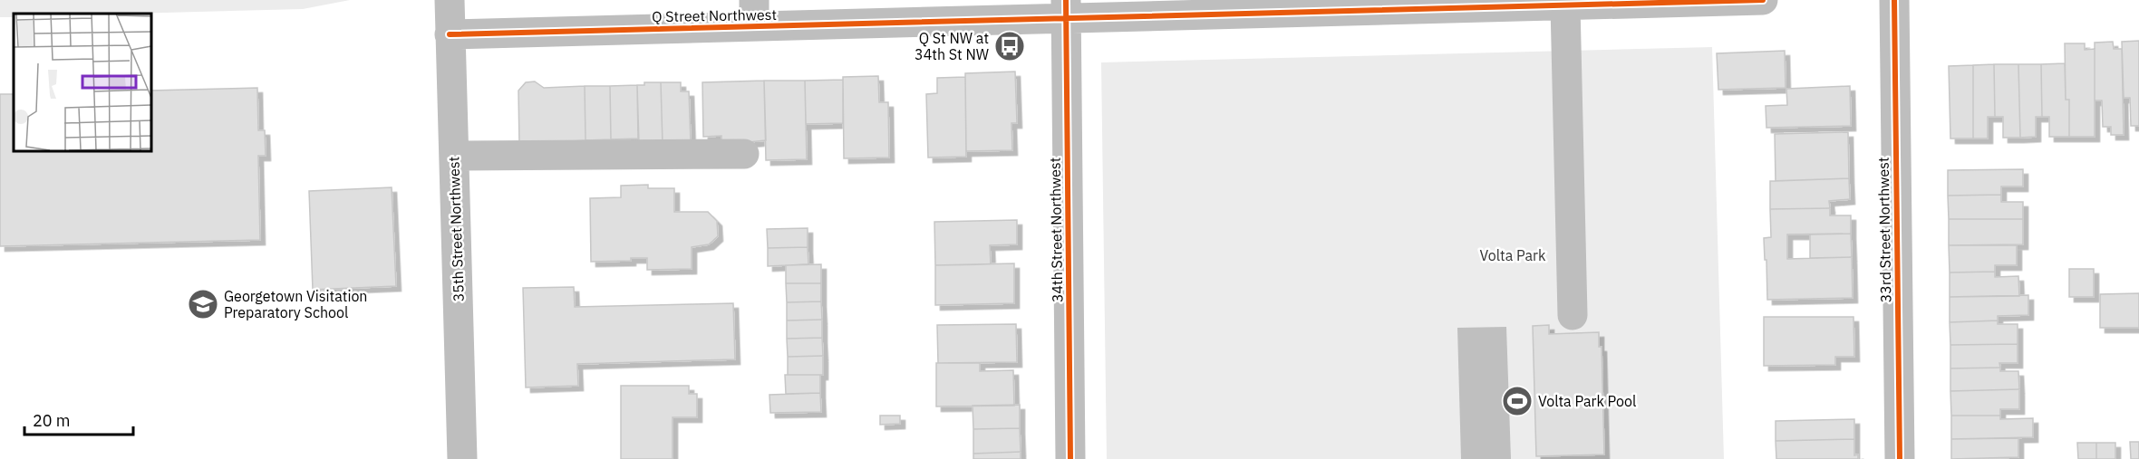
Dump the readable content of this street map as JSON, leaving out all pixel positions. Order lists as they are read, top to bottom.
{
  "streets": {
    "street": [
      "Q Street Northwest",
      "35th Street Northwest",
      "34th Street Northwest",
      "33rd Street Northwest"
    ]
  },
  "crossings": [
    ["Q Street Northwest", "35th Street Northwest"],
    ["Q Street Northwest", "34th Street Northwest"]
  ],
  "parks": ["Volta Park"],
  "places": {
    "bus stop": ["Q St NW at 34th St NW"],
    "school or university": ["Georgetown Visitation Preparatory School"],
    "sports": ["Volta Park Pool"]
  },
  "scale_bar": "20 m"
}
